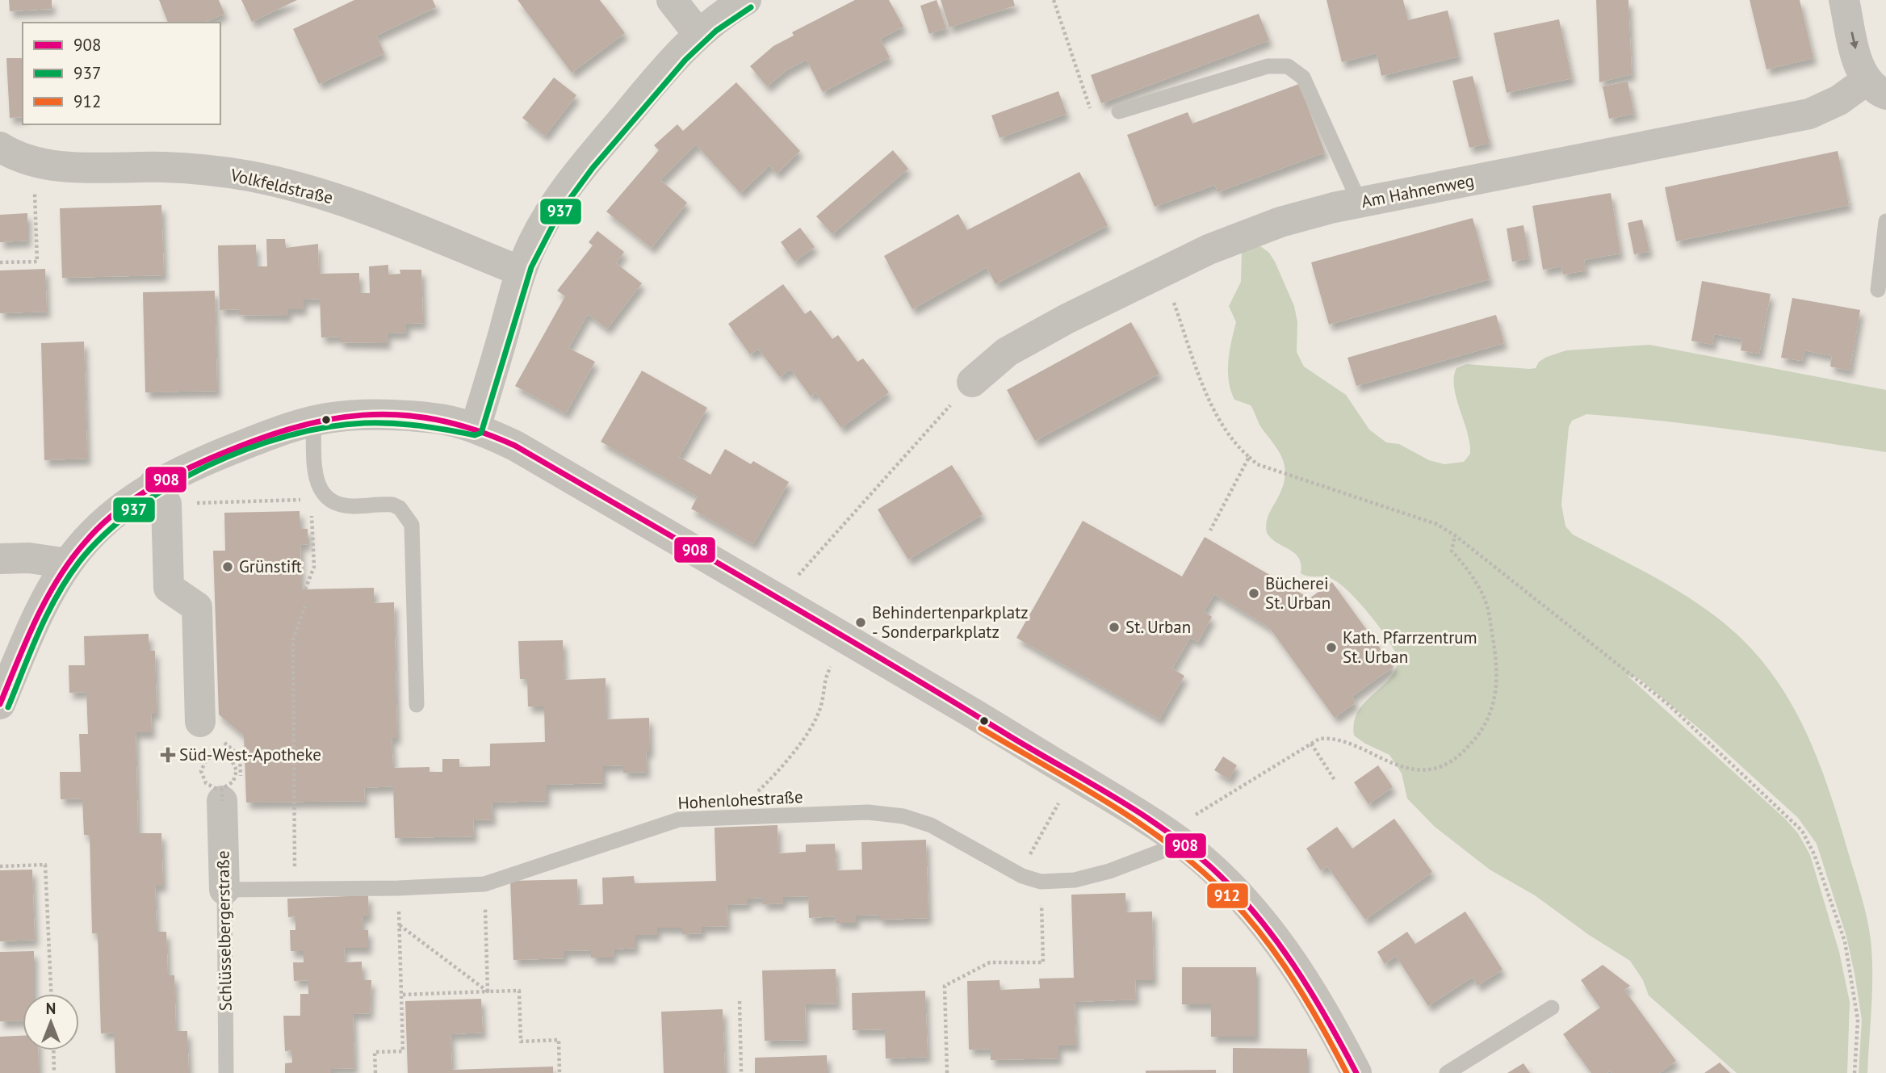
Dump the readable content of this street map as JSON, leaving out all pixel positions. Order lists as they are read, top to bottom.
{
  "streets": {
    "street": ["Volkfeldstraße", "Am Hahnenweg", "Schlüsselbergerstraße"],
    "lane": ["Hohenlohestraße"]
  },
  "crossings": [
    ["Hohenlohestraße", "Schlüsselbergerstraße"]
  ],
  "places": {
    "other": [
      "Grünstift",
      "Bücherei St. Urban",
      "Behindertenparkplatz - Sonderparkplatz",
      "St. Urban",
      "Kath. Pfarrzentrum St. Urban"
    ],
    "health": ["Süd-West-Apotheke"]
  },
  "lines": ["transit line 937", "transit line 908", "transit line 912"],
  "legend": ["908", "937", "912"],
  "north": "top"
}
